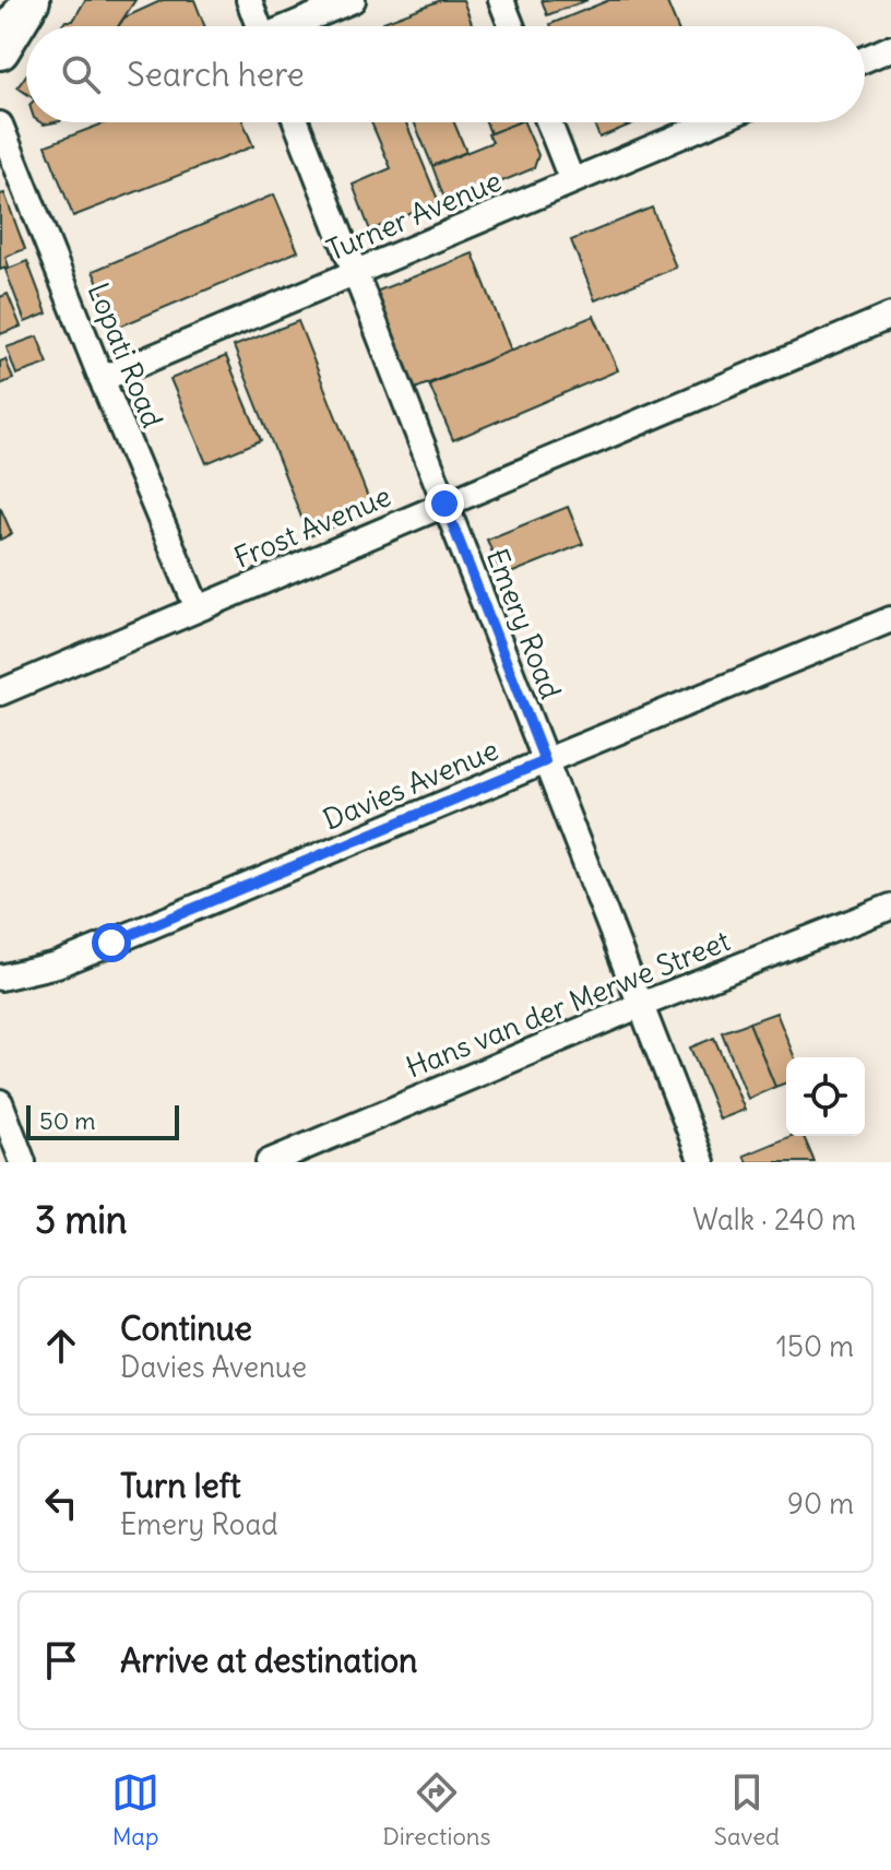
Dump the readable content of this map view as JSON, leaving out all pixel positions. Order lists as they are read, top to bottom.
{
  "streets": {
    "street": [
      "Turner Avenue",
      "Lopati Road",
      "Frost Avenue",
      "Emery Road",
      "Davies Avenue",
      "Hans van der Merwe Street"
    ]
  },
  "crossings": [
    ["Turner Avenue", "Lopati Road"],
    ["Turner Avenue", "Emery Road"],
    ["Lopati Road", "Frost Avenue"],
    ["Frost Avenue", "Emery Road"],
    ["Emery Road", "Davies Avenue"],
    ["Emery Road", "Hans van der Merwe Street"]
  ],
  "scale_bar": "50 m",
  "page": {
    "search": "Search here",
    "scale": "50 m",
    "heading": ["3 min", "Walk · 240 m"],
    "list": [
      ["Continue", "Davies Avenue", "150 m"],
      ["Turn left", "Emery Road", "90 m"],
      "Arrive at destination"
    ],
    "nav": ["Map", "Directions", "Saved"]
  }
}
